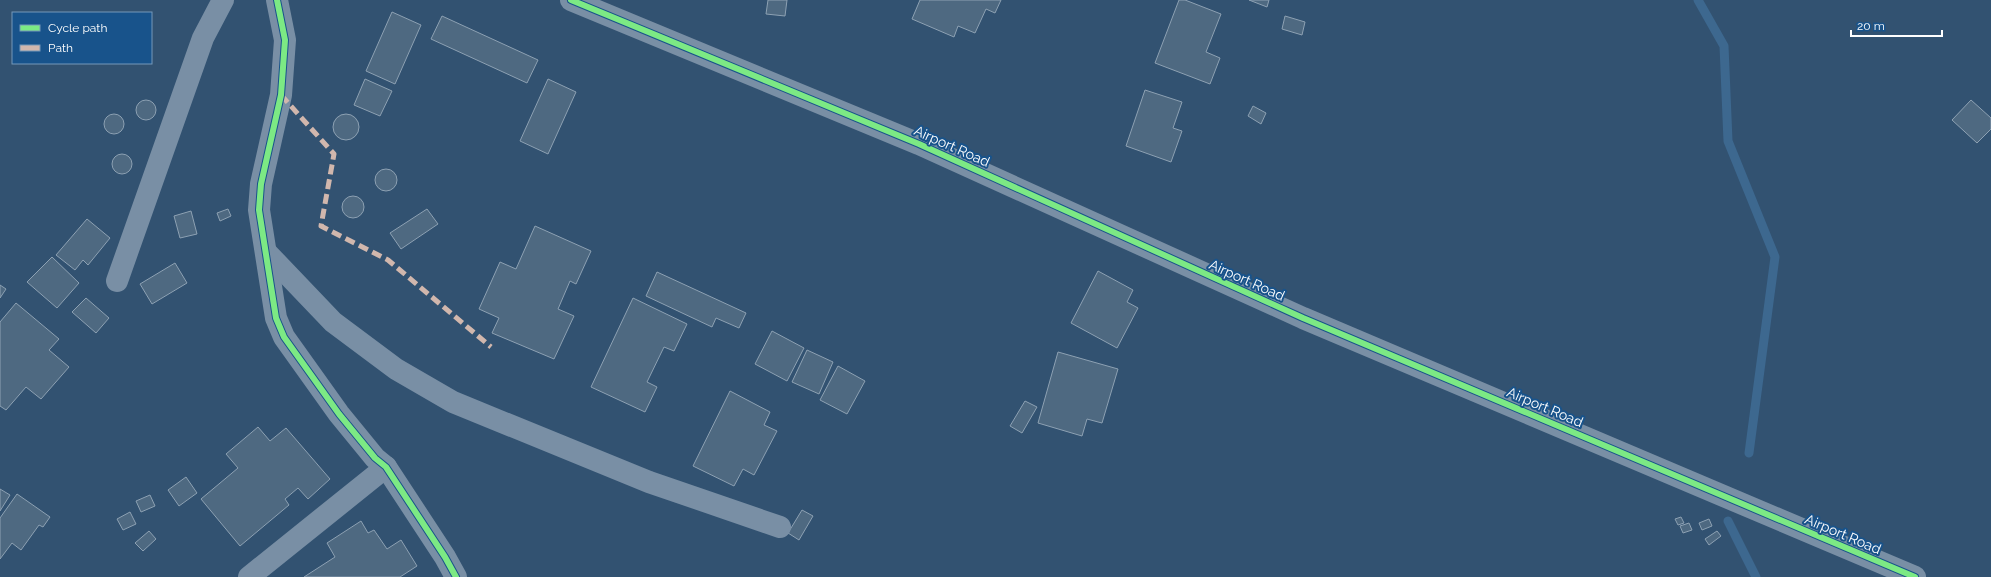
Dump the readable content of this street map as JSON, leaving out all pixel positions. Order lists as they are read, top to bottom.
{
  "streets": {
    "street": ["Airport Road"]
  },
  "legend": ["Cycle path", "Path"],
  "scale_bar": "20 m"
}
